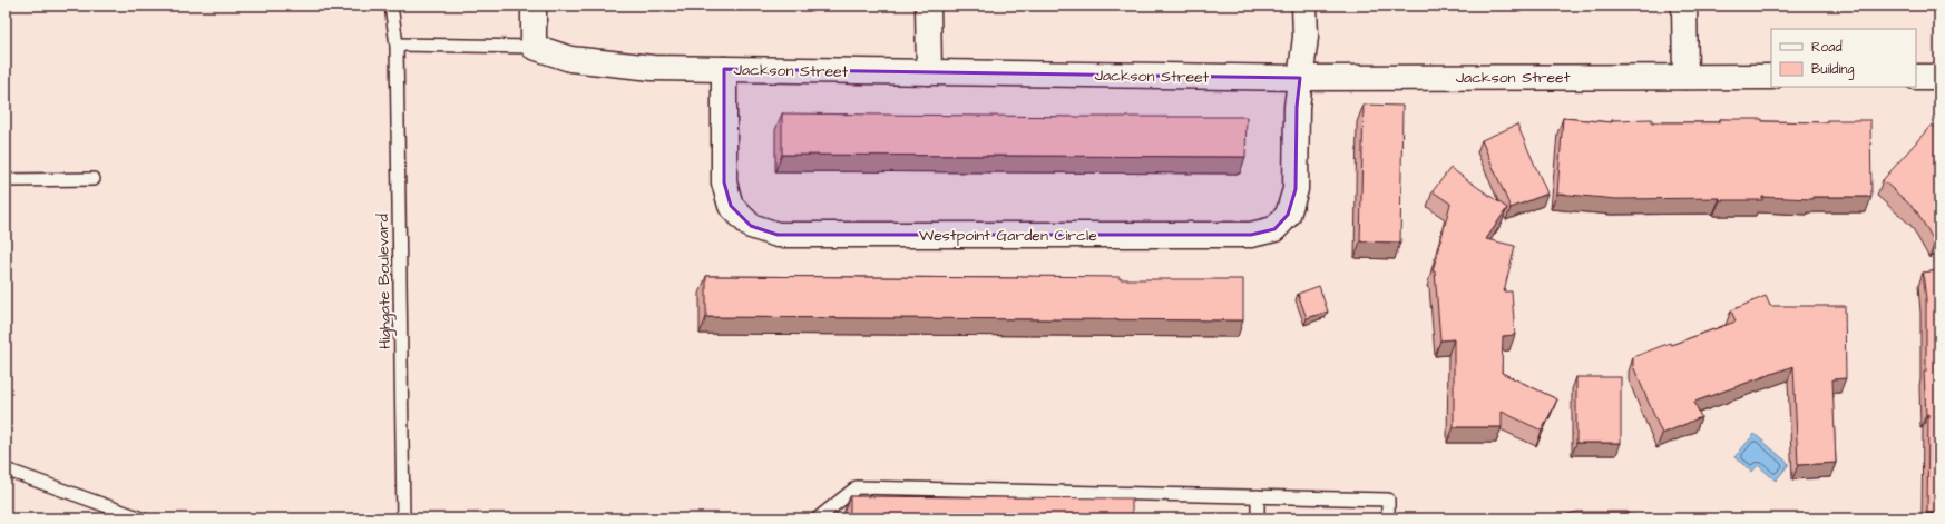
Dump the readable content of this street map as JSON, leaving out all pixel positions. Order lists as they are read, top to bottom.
{
  "streets": {
    "street": ["Jackson Street", "Westpoint Garden Circle"],
    "lane": ["Highgate Boulevard"]
  },
  "crossings": [
    ["Jackson Street", "Westpoint Garden Circle"]
  ],
  "legend": ["Road", "Building"]
}
